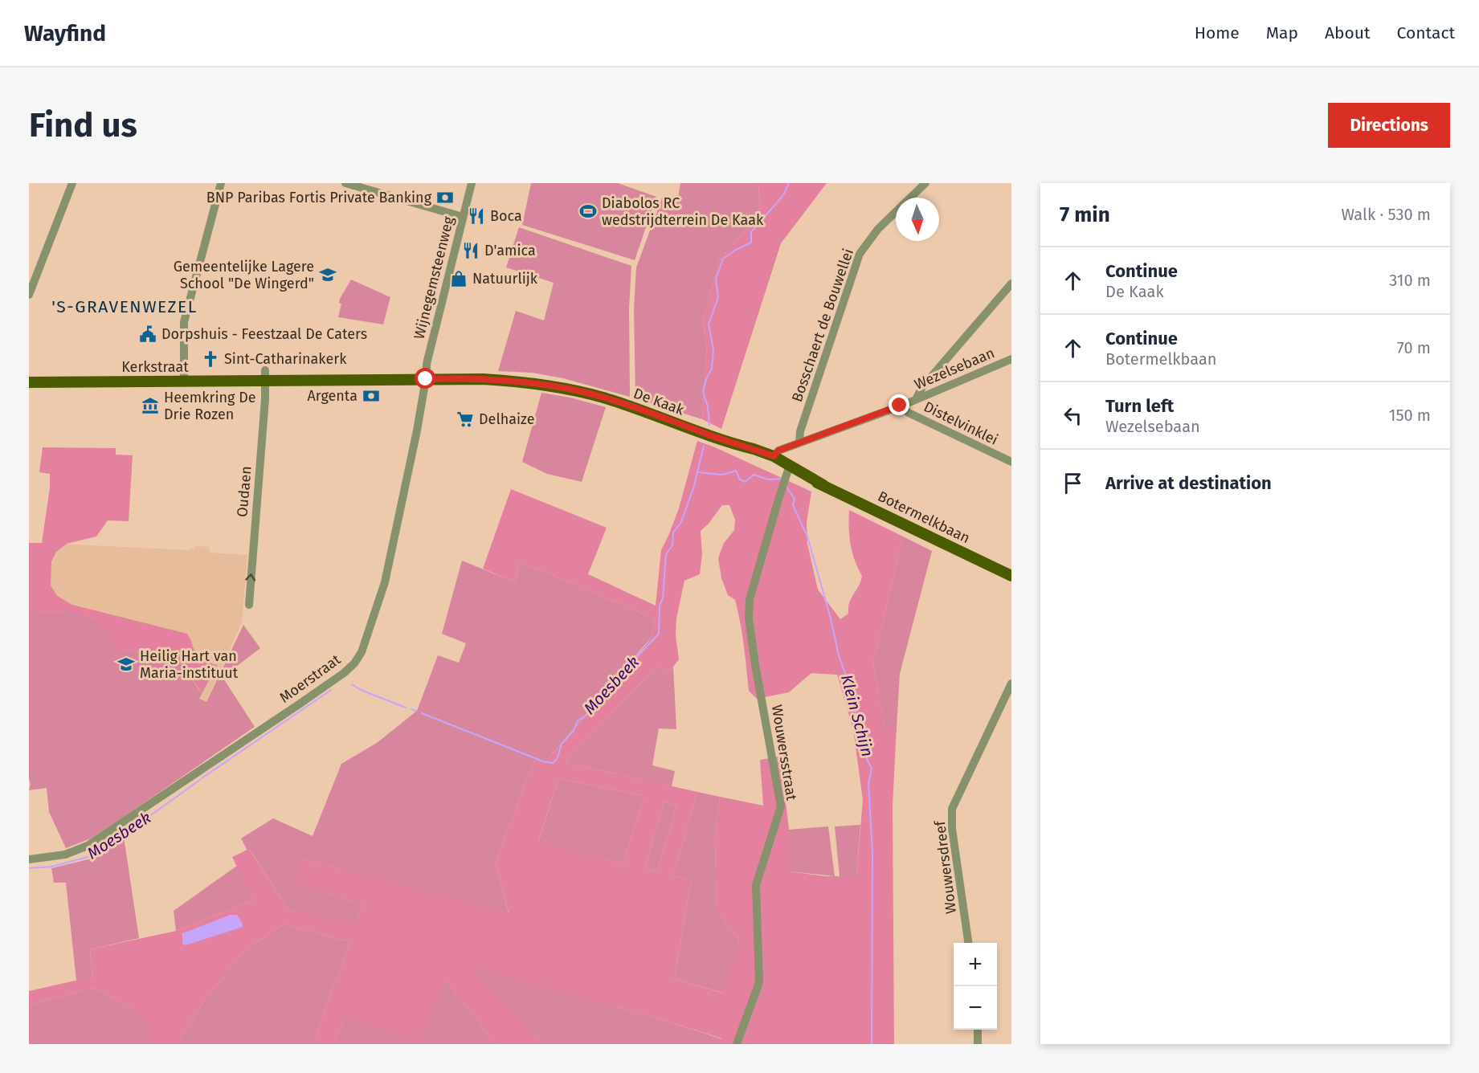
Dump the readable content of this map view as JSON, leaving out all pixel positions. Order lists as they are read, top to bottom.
{
  "streets": {
    "main road": ["Kerkstraat", "De Kaak", "Botermelkbaan"],
    "street": [
      "Wijnegemsteenweg",
      "Bosschaert de Bouwellei",
      "Wezelsebaan",
      "Distelvinklei",
      "Oudaen",
      "Moerstraat",
      "Wouwersstraat",
      "Wouwersdreef"
    ]
  },
  "crossings": [
    ["Wijnegemsteenweg", "Kerkstraat"],
    ["Wijnegemsteenweg", "De Kaak"],
    ["Wijnegemsteenweg", "Moerstraat"],
    ["Bosschaert de Bouwellei", "Wezelsebaan"],
    ["Kerkstraat", "De Kaak"],
    ["Kerkstraat", "Oudaen"],
    ["Kerkstraat", "Moerstraat"],
    ["Wezelsebaan", "Distelvinklei"],
    ["Wezelsebaan", "Botermelkbaan"],
    ["De Kaak", "Botermelkbaan"],
    ["De Kaak", "Moerstraat"],
    ["Botermelkbaan", "Wouwersstraat"]
  ],
  "one_way": ["Oudaen"],
  "districts": ["'S-GRAVENWEZEL"],
  "water": ["Moesbeek", "Klein Schijn"],
  "places": {
    "bank": ["BNP Paribas Fortis Private Banking", "Argenta"],
    "sports": ["Diabolos RC wedstrijdterrein De Kaak"],
    "restaurant": ["Boca", "D'amica"],
    "school or university": ["Gemeentelijke Lagere School \"De Wingerd\"", "Heilig Hart van Maria-instituut"],
    "shop": ["Natuurlijk"],
    "public building": ["Dorpshuis - Feestzaal De Caters"],
    "church": ["Sint-Catharinakerk"],
    "museum": ["Heemkring De Drie Rozen"],
    "supermarket": ["Delhaize"]
  },
  "north": "bottom",
  "page": {
    "header": "Wayfind",
    "nav": [
      "Home",
      "Map",
      "About",
      "Contact"
    ],
    "buttons": "Directions",
    "title": "Find us",
    "heading": ["7 min", "Walk · 530 m"],
    "list": [
      ["Continue", "De Kaak", "310 m"],
      ["Continue", "Botermelkbaan", "70 m"],
      ["Turn left", "Wezelsebaan", "150 m"],
      "Arrive at destination"
    ],
    "map_buttons": ["+", "−"]
  }
}
